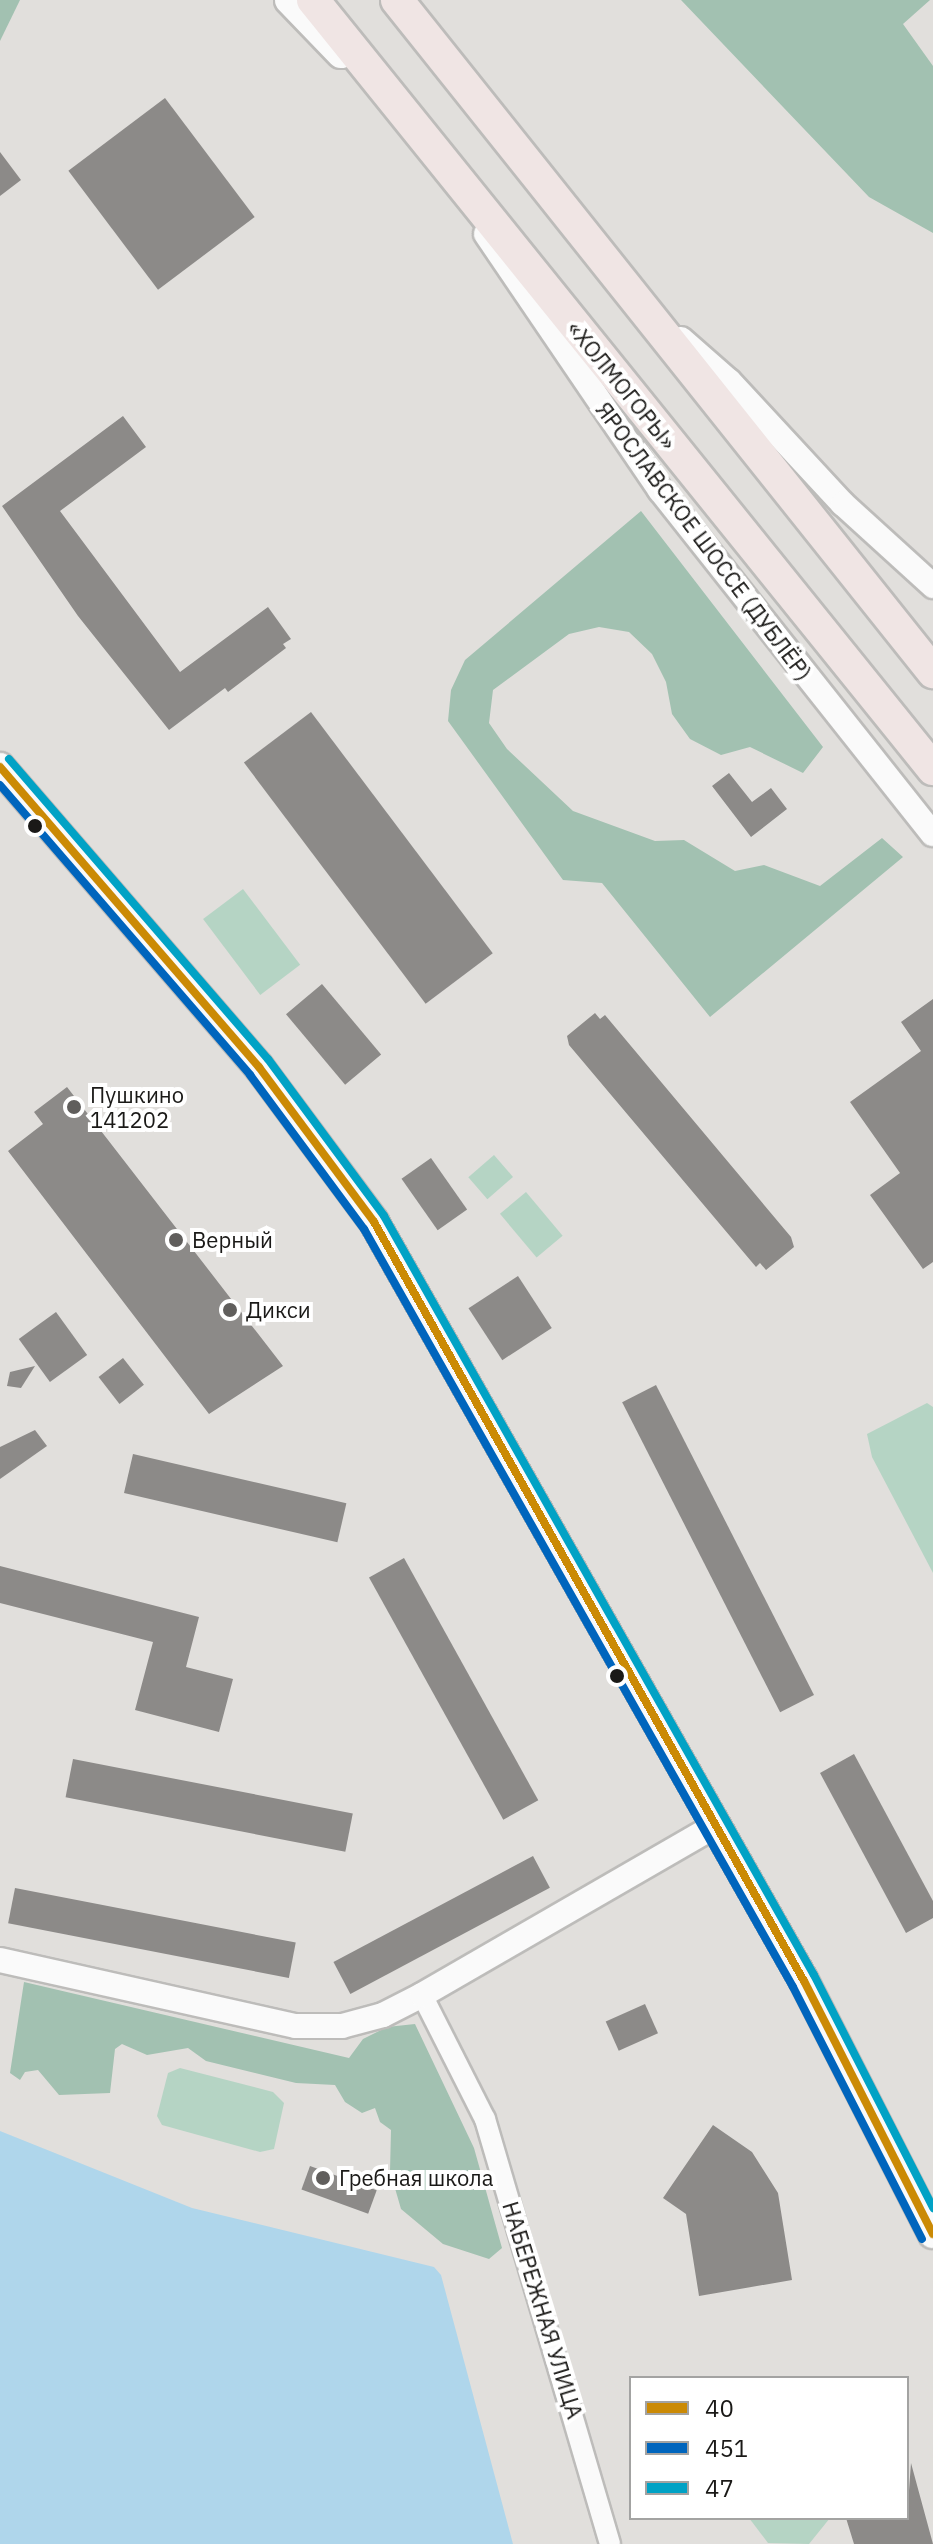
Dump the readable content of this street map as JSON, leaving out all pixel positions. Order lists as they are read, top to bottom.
{
  "streets": {
    "highway": ["«ХОЛМОГОРЫ»"],
    "street": ["ЯРОСЛАВСКОЕ ШОССЕ (ДУБЛЁР)", "НАБЕРЕЖНАЯ УЛИЦА"]
  },
  "crossings": [
    ["«ХОЛМОГОРЫ»", "ЯРОСЛАВСКОЕ ШОССЕ (ДУБЛЁР)"]
  ],
  "places": [
    "Пушкино 141202",
    "Верный",
    "Дикси",
    "Гребная школа"
  ],
  "lines": ["transit line 47", "transit line 40", "transit line 451"],
  "legend": ["40", "451", "47"]
}
